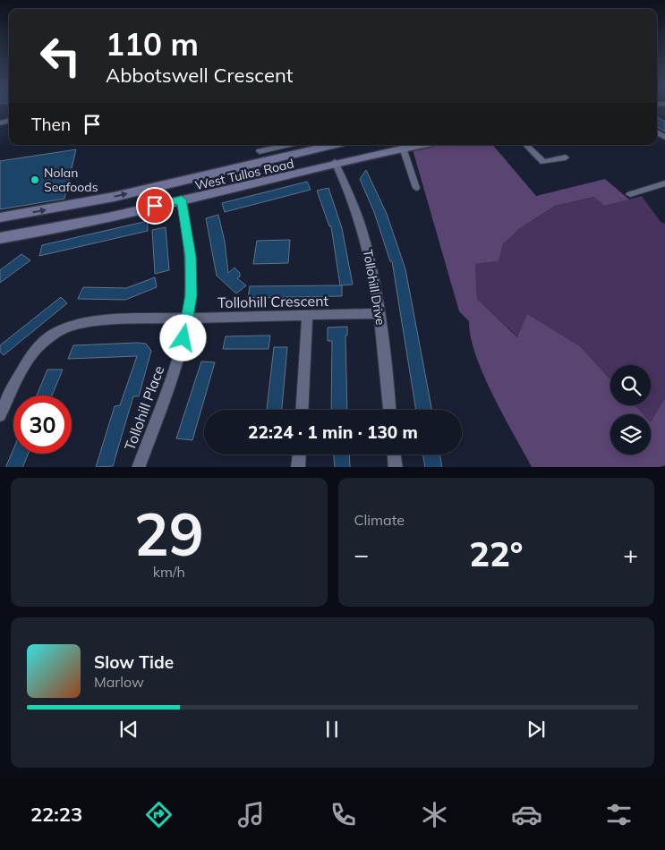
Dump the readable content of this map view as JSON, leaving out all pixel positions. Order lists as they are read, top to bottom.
{
  "streets": {
    "main road": ["West Tullos Road"],
    "street": ["Tollohill Drive", "Tollohill Crescent", "Tollohill Place"]
  },
  "crossings": [
    ["Tollohill Drive", "Tollohill Crescent"],
    ["Tollohill Crescent", "Tollohill Place"]
  ],
  "places": ["Nolan Seafoods"],
  "page": {
    "turn": ["110 m", "Abbotswell Crescent"],
    "then": "Then",
    "limit": "30",
    "trip": "22:24 · 1 min · 130 m",
    "tile": [
      ["29", "km/h"],
      "Climate"
    ],
    "heat": ["−", "22°", "+"],
    "song": ["Slow Tide", "Marlow"],
    "tabs": "22:23"
  }
}
